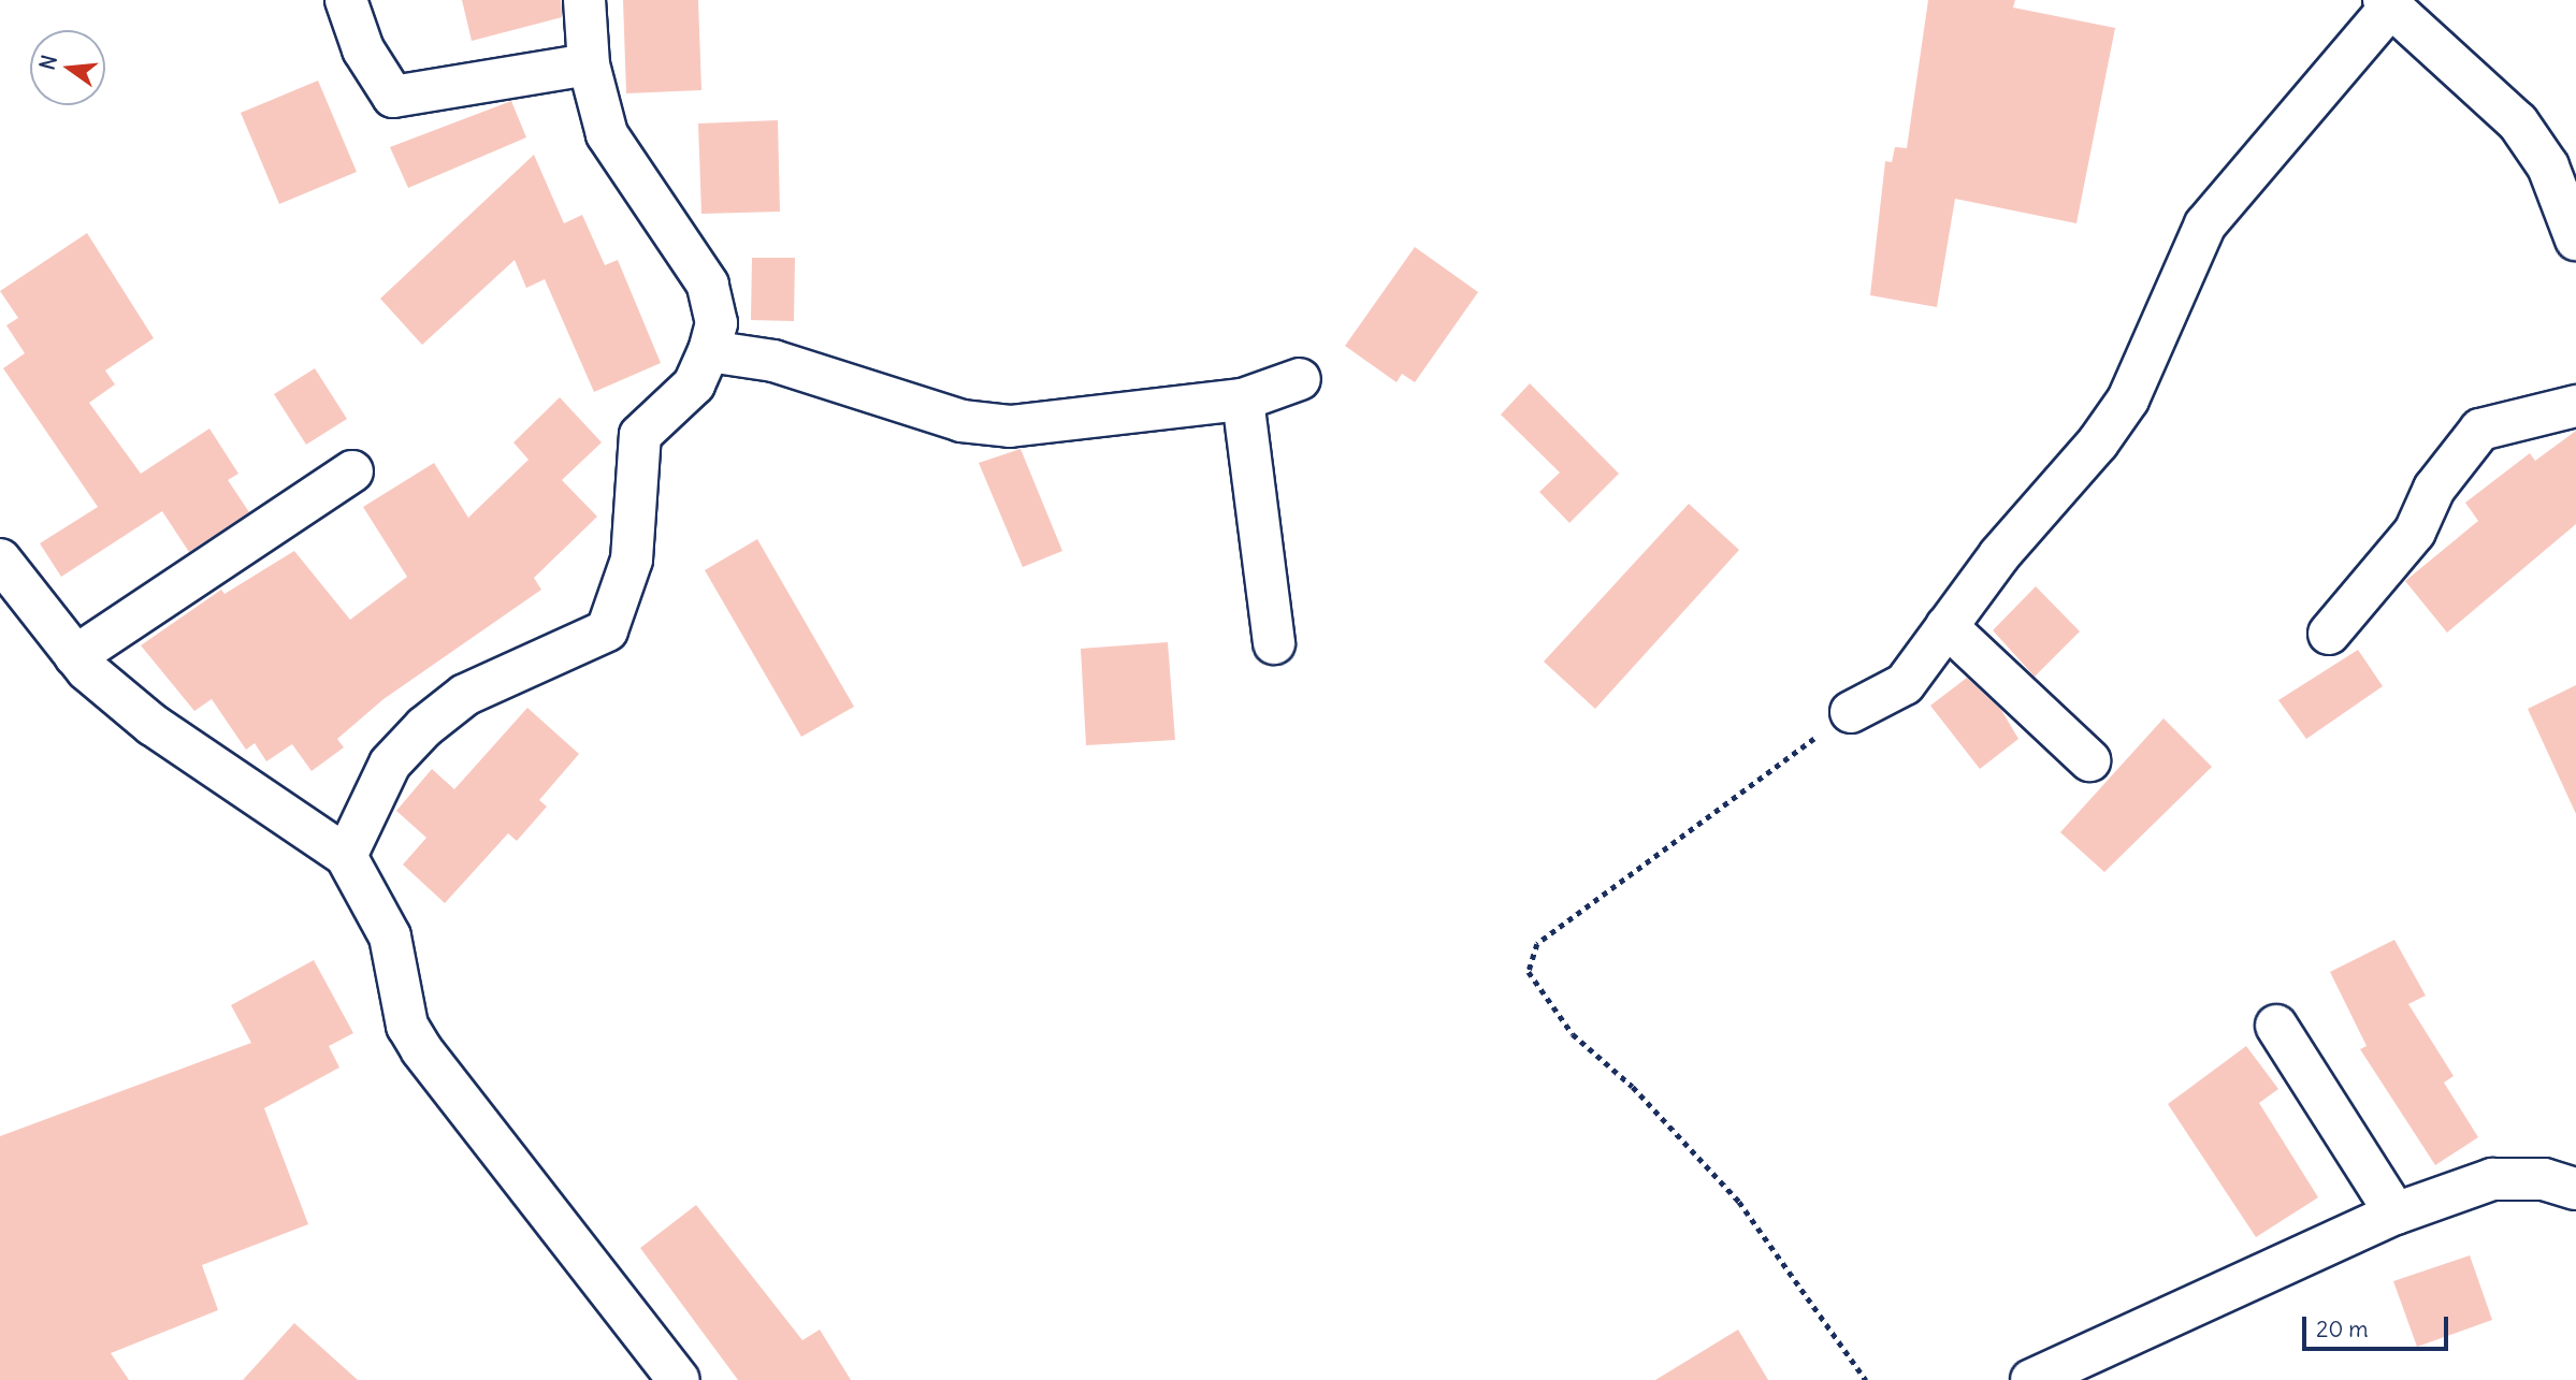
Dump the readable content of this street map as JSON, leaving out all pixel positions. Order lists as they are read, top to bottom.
{
  "scale_bar": "20 m",
  "north": "left"
}
